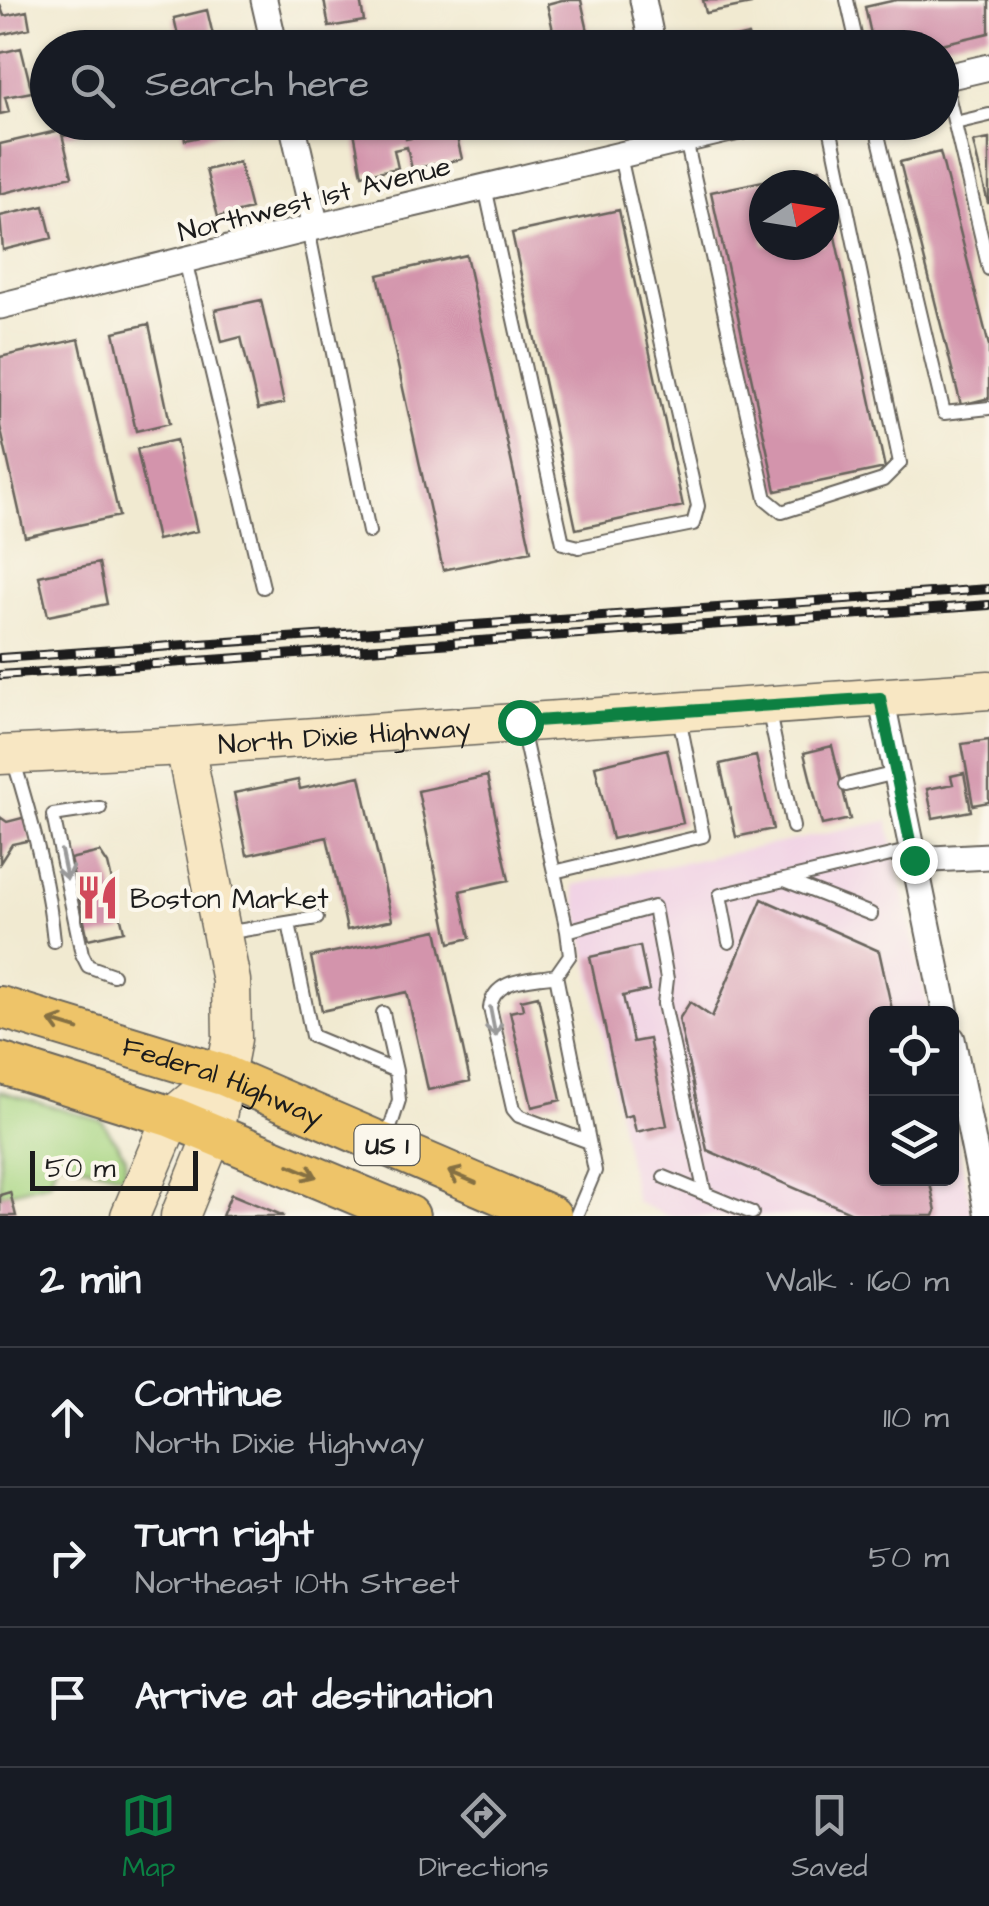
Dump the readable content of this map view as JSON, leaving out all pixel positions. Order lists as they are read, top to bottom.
{
  "streets": {
    "main road": ["North Dixie Highway", "Federal Highway", "US 1"],
    "street": ["Northwest 1st Avenue"]
  },
  "places": {
    "restaurant": ["Boston Market"]
  },
  "scale_bar": "50 m",
  "north": "right",
  "page": {
    "search": "Search here",
    "scale": "50 m",
    "heading": ["2 min", "Walk · 160 m"],
    "list": [
      ["Continue", "North Dixie Highway", "110 m"],
      ["Turn right", "Northeast 10th Street", "50 m"],
      "Arrive at destination"
    ],
    "nav": ["Map", "Directions", "Saved"]
  }
}
